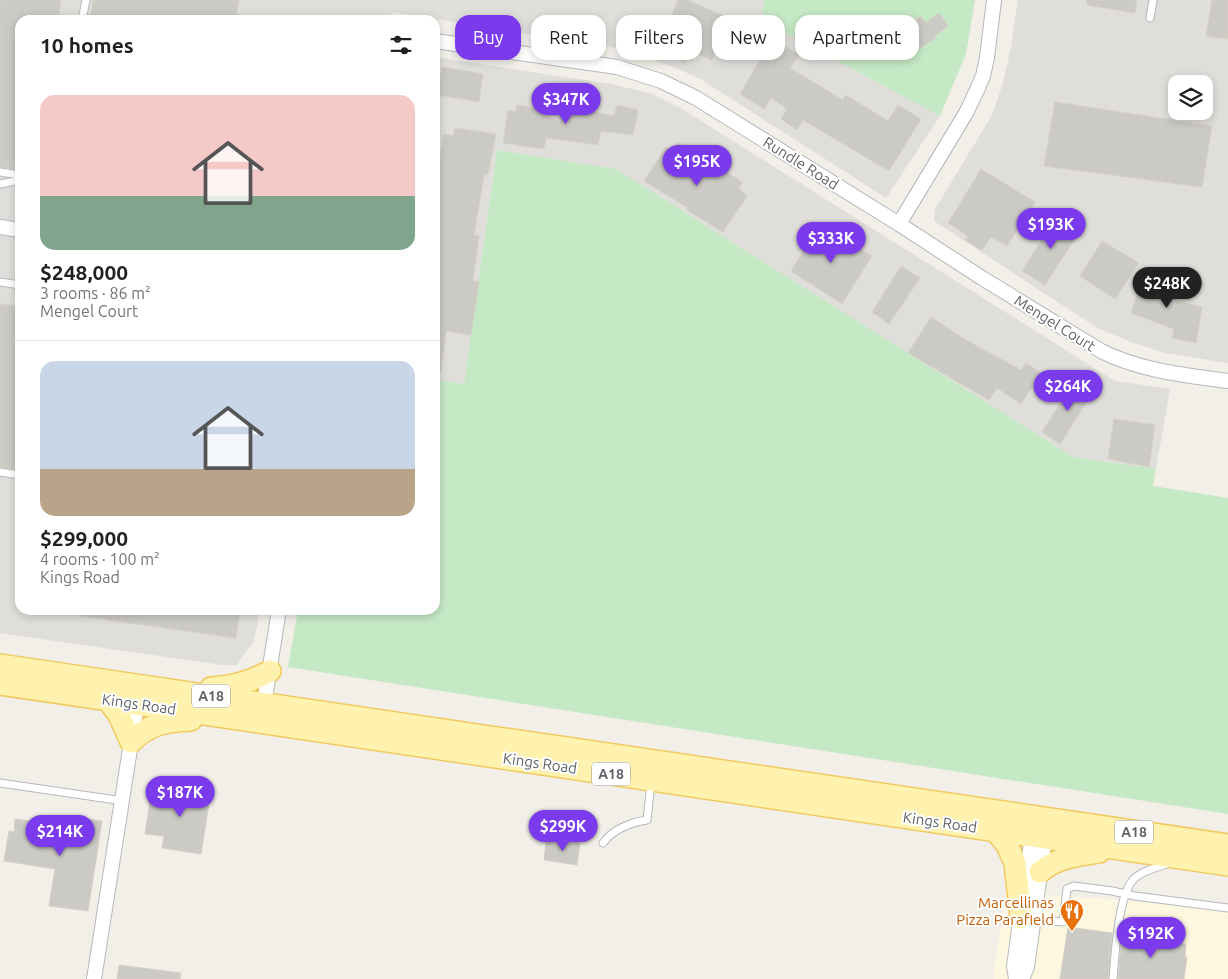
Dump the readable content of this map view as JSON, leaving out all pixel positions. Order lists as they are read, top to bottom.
{
  "streets": {
    "main road": ["A18", "Kings Road"],
    "street": ["Rundle Road", "Mengel Court"]
  },
  "crossings": [
    ["Rundle Road", "Mengel Court"]
  ],
  "places": {
    "restaurant": ["Marcellinas Pizza Parafield"]
  },
  "page": {
    "chip": [
      "Buy",
      "Rent",
      "Filters",
      "New",
      "Apartment"
    ],
    "heading": "10 homes",
    "list": [
      {
        "name": "$248,000",
        "note": "3 rooms · 86 m² · Mengel Court"
      },
      {
        "name": "$299,000",
        "note": "4 rooms · 100 m² · Kings Road"
      }
    ],
    "price": [
      "$347K",
      "$195K",
      "$193K",
      "$333K",
      "$248K",
      "$264K",
      "$187K",
      "$299K",
      "$214K",
      "$192K"
    ]
  }
}
